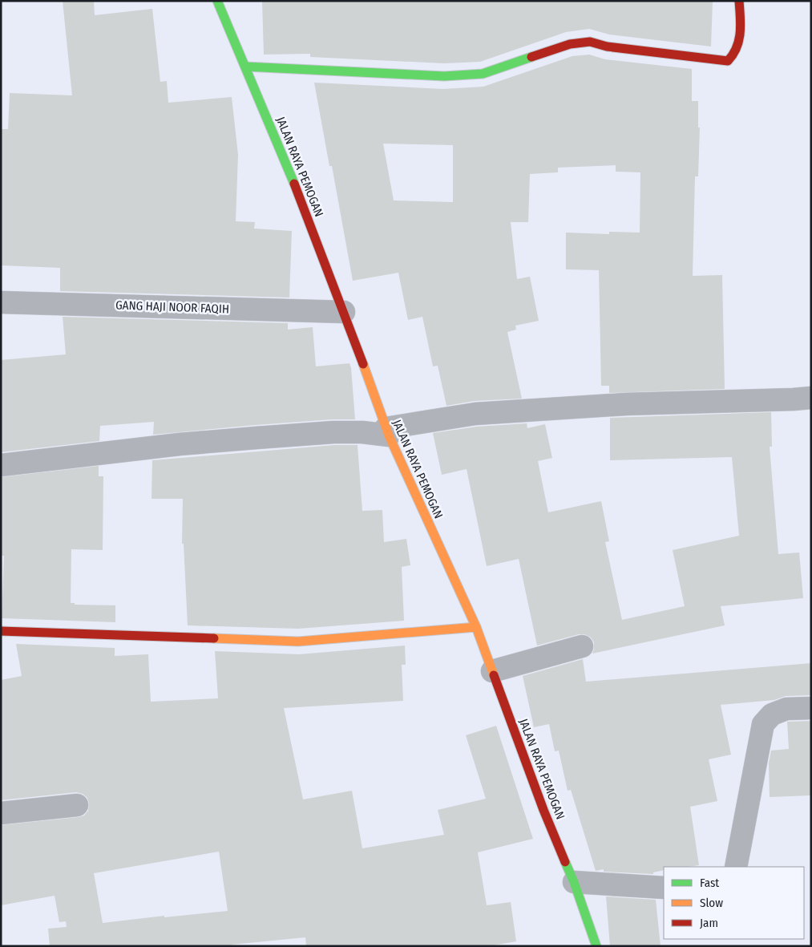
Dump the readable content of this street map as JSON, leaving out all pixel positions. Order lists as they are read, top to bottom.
{
  "streets": {
    "street": ["JALAN RAYA PEMOGAN", "GANG HAJI NOOR FAQIH"]
  },
  "crossings": [
    ["JALAN RAYA PEMOGAN", "GANG HAJI NOOR FAQIH"]
  ],
  "legend": ["Fast", "Slow", "Jam"]
}
